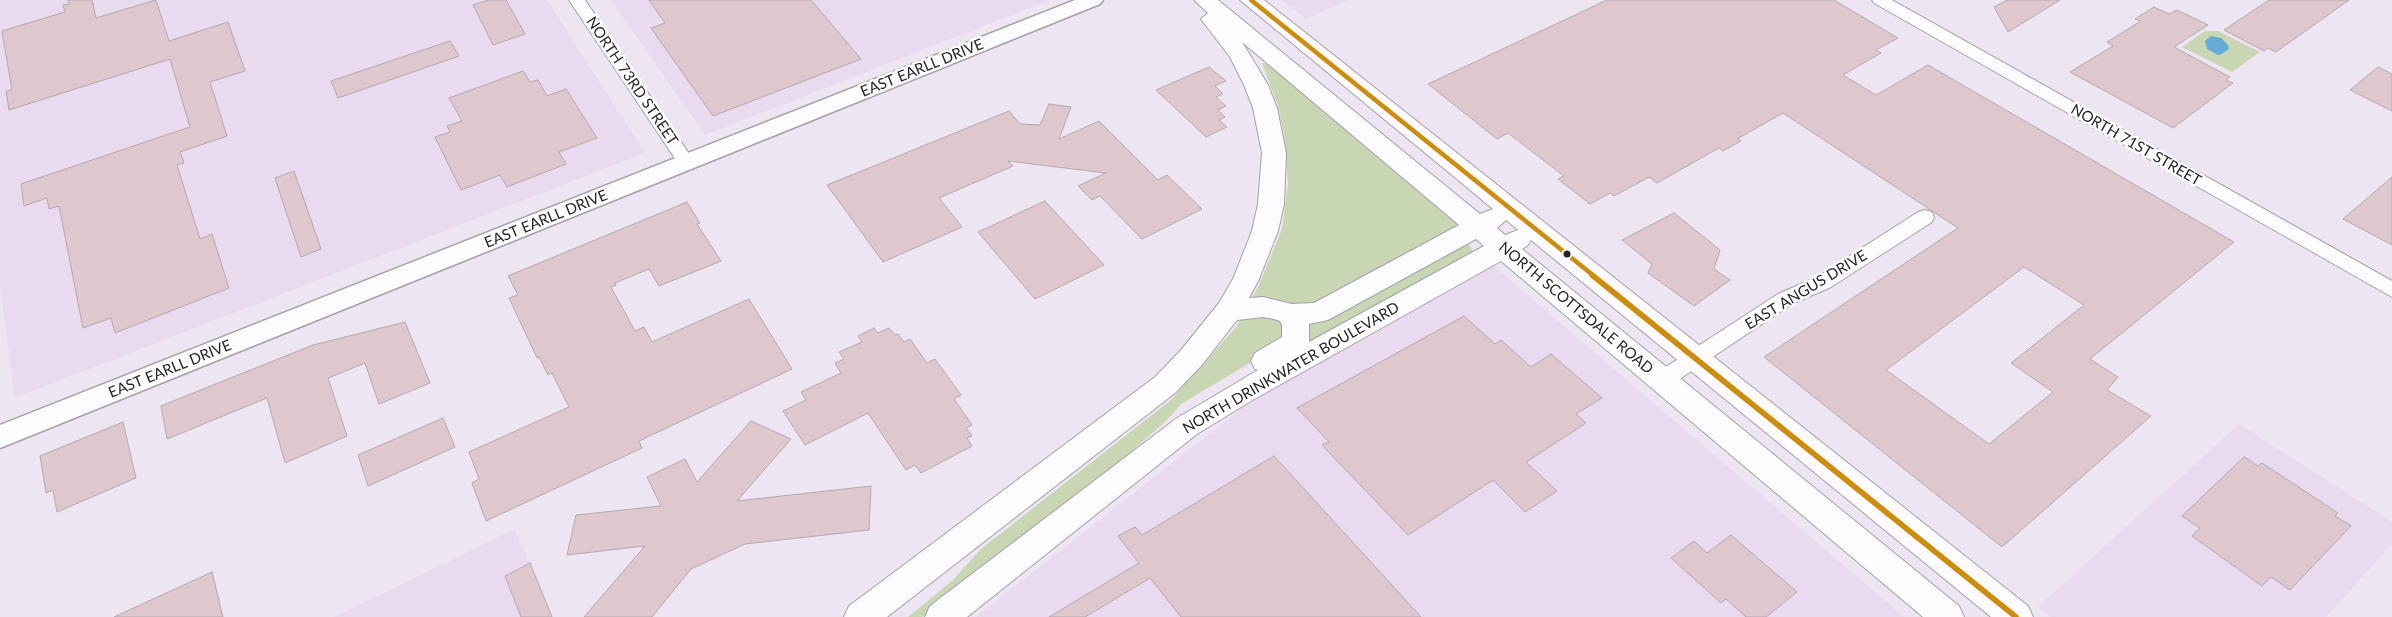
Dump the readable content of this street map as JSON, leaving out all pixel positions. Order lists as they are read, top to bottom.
{
  "streets": {
    "main road": ["NORTH SCOTTSDALE ROAD", "NORTH DRINKWATER BOULEVARD"],
    "street": [
      "EAST EARLL DRIVE",
      "NORTH 73RD STREET",
      "NORTH 71ST STREET",
      "EAST ANGUS DRIVE"
    ]
  },
  "crossings": [
    ["EAST EARLL DRIVE", "NORTH 73RD STREET"],
    ["EAST ANGUS DRIVE", "NORTH SCOTTSDALE ROAD"],
    ["NORTH SCOTTSDALE ROAD", "NORTH DRINKWATER BOULEVARD"]
  ]
}
